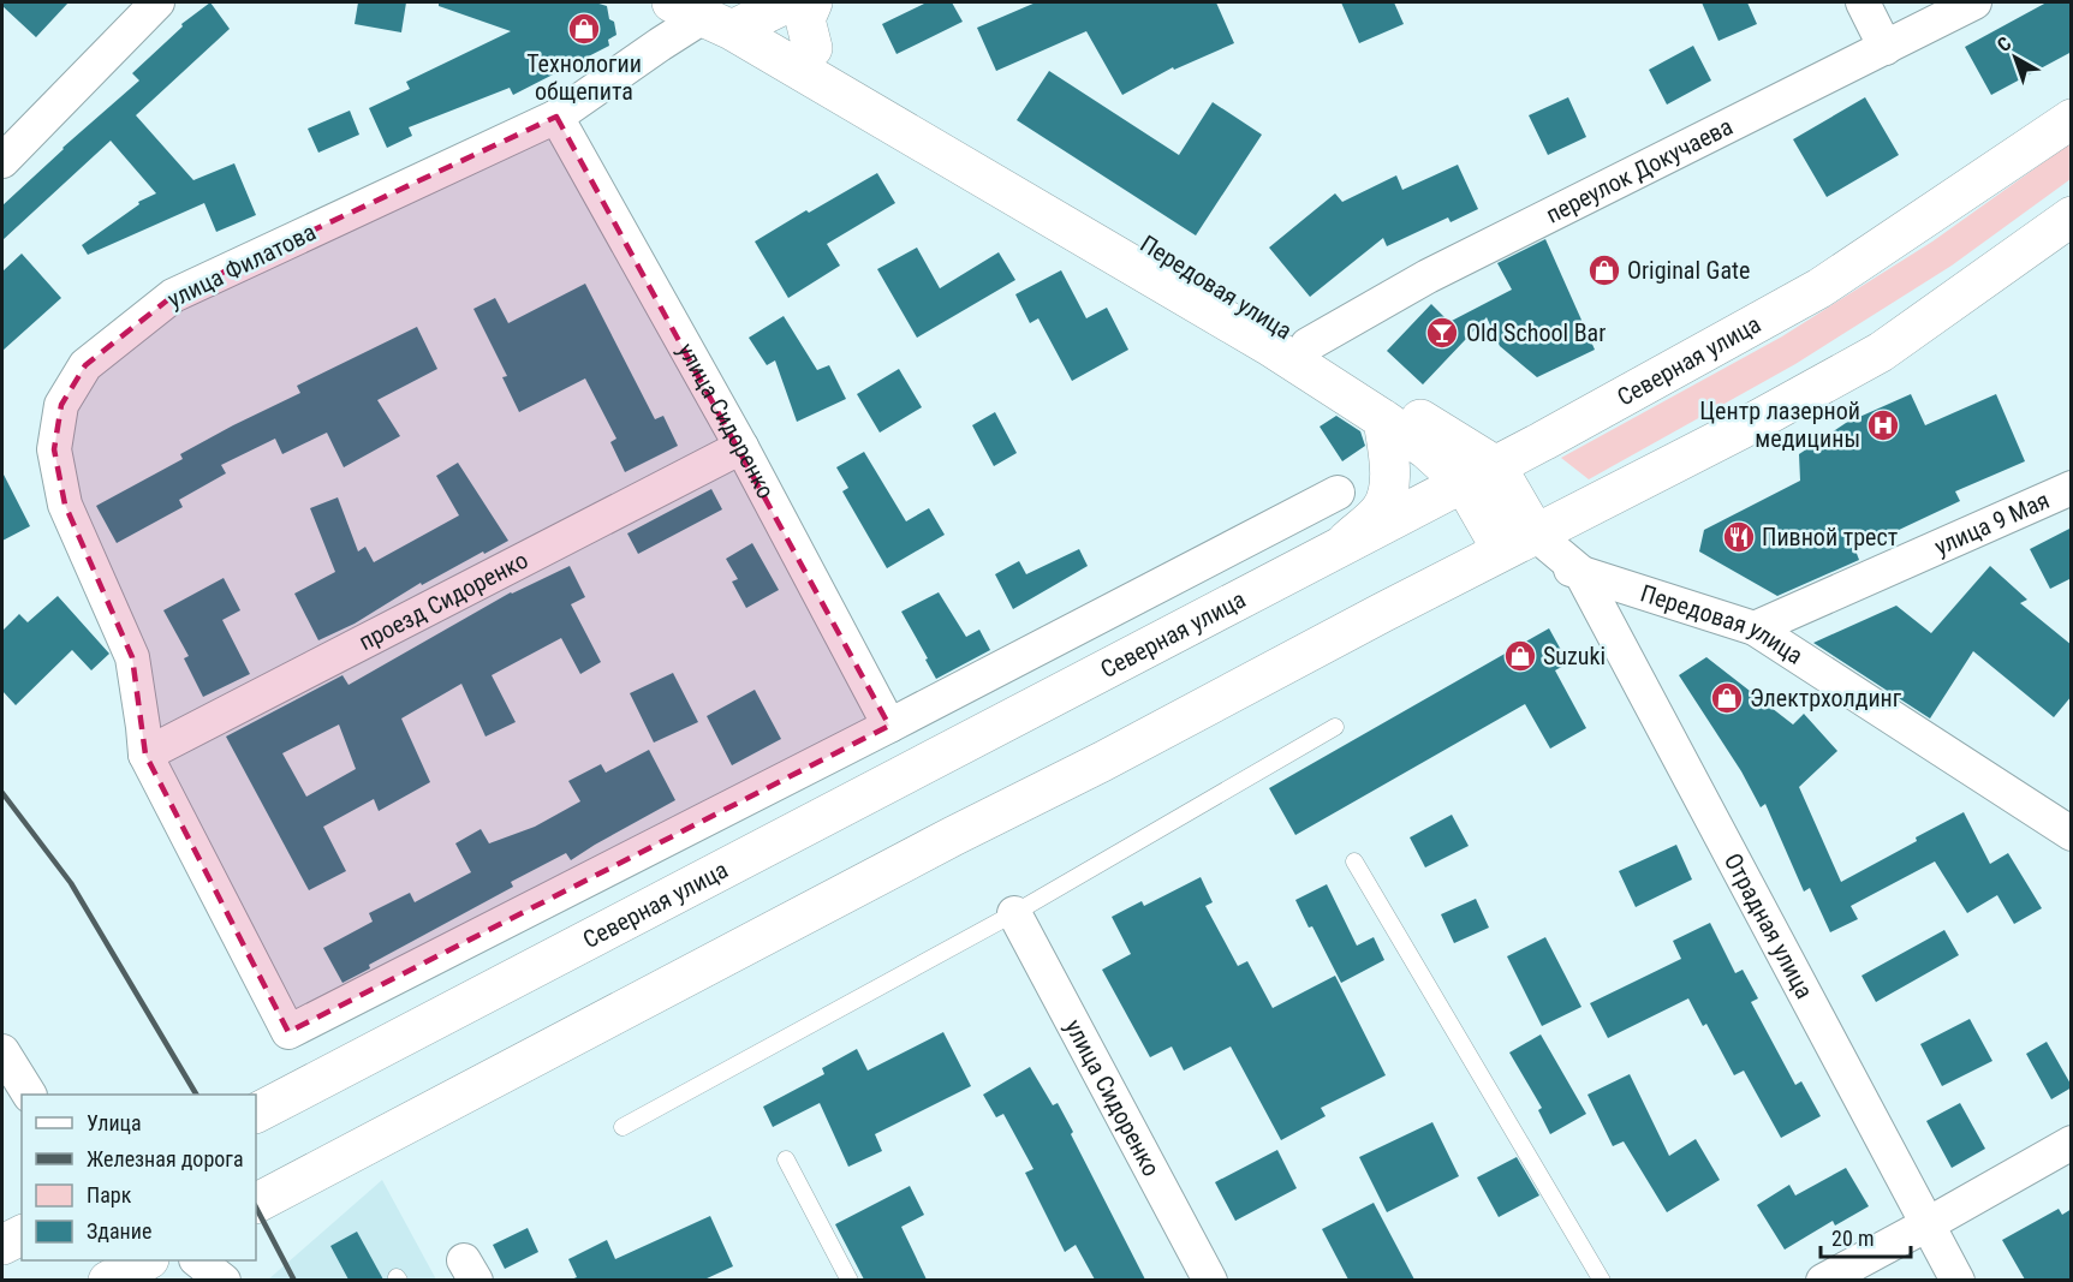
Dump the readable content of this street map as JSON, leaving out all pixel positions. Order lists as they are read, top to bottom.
{
  "streets": {
    "main road": ["Передовая улица", "Северная улица"],
    "street": [
      "переулок Докучаева",
      "улица Филатова",
      "улица Сидоренко",
      "улица 9 Мая",
      "проезд Сидоренко",
      "Отрадная улица"
    ]
  },
  "crossings": [
    ["переулок Докучаева", "Передовая улица"],
    ["улица Филатова", "Передовая улица"],
    ["улица Филатова", "улица Сидоренко"],
    ["улица Филатова", "проезд Сидоренко"],
    ["Передовая улица", "Северная улица"],
    ["Передовая улица", "улица 9 Мая"],
    ["Передовая улица", "Отрадная улица"],
    ["улица Сидоренко", "проезд Сидоренко"]
  ],
  "places": {
    "shop": [
      "Технологии общепита",
      "Original Gate",
      "Suzuki",
      "Электрхолдинг"
    ],
    "bar": ["Old School Bar"],
    "hospital": ["Центр лазерной медицины"],
    "restaurant": ["Пивной трест"]
  },
  "legend": [
    "Улица",
    "Железная дорога",
    "Парк",
    "Здание"
  ],
  "scale_bar": "20 m",
  "north": "top left"
}
